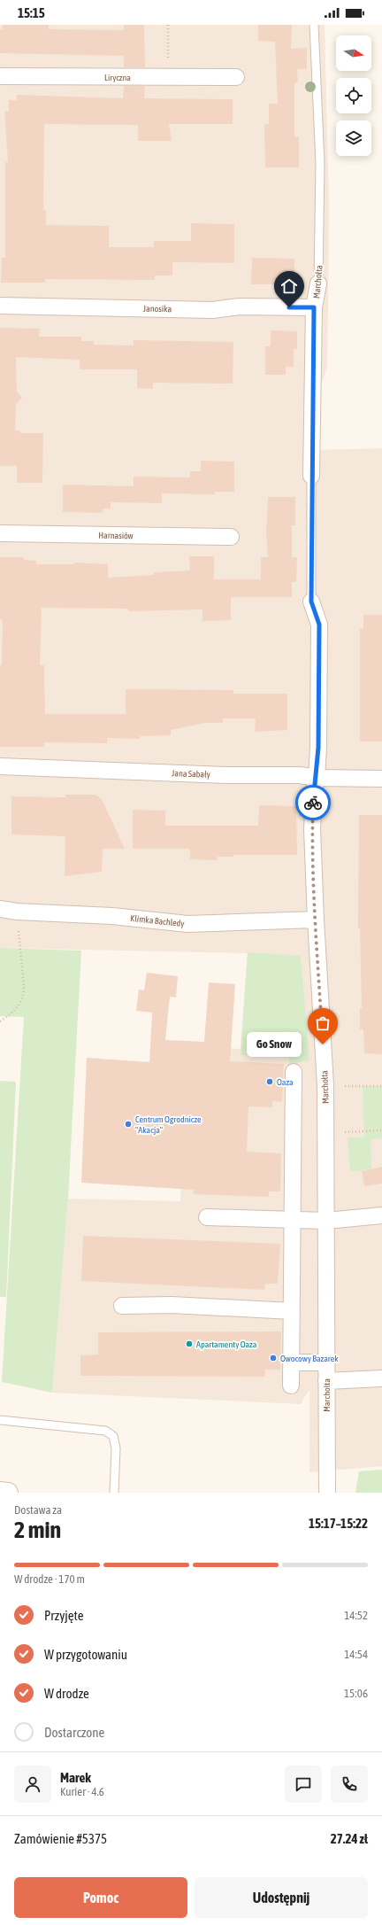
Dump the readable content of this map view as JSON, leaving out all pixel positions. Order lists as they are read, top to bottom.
{
  "streets": {
    "street": [
      "Liryczna",
      "Marchołta",
      "Janosika",
      "Harnasiów",
      "Jana Sabały",
      "Klimka Bachledy"
    ]
  },
  "crossings": [
    ["Marchołta", "Janosika"],
    ["Marchołta", "Jana Sabały"],
    ["Marchołta", "Klimka Bachledy"]
  ],
  "places": [
    "Go Snow",
    "Oaza",
    "Centrum Ogrodnicze \"Akacja\"",
    "Apartamenty Oaza",
    "Owocowy Bazarek"
  ],
  "north": "right",
  "page": {
    "status": "15:15",
    "bubble": "Go Snow",
    "heading": ["2 min", "Dostawa za", "15:17–15:22"],
    "panel": [
      "Marek",
      "Kurier · 4.6",
      "Zamówienie #5375",
      "27.24 zł"
    ],
    "bar": "W drodze · 170 m",
    "list": [
      ["Przyjęte", "14:52"],
      ["W przygotowaniu", "14:54"],
      ["W drodze", "15:06"],
      "Dostarczone"
    ],
    "buttons": ["Pomoc", "Udostępnij"]
  }
}
